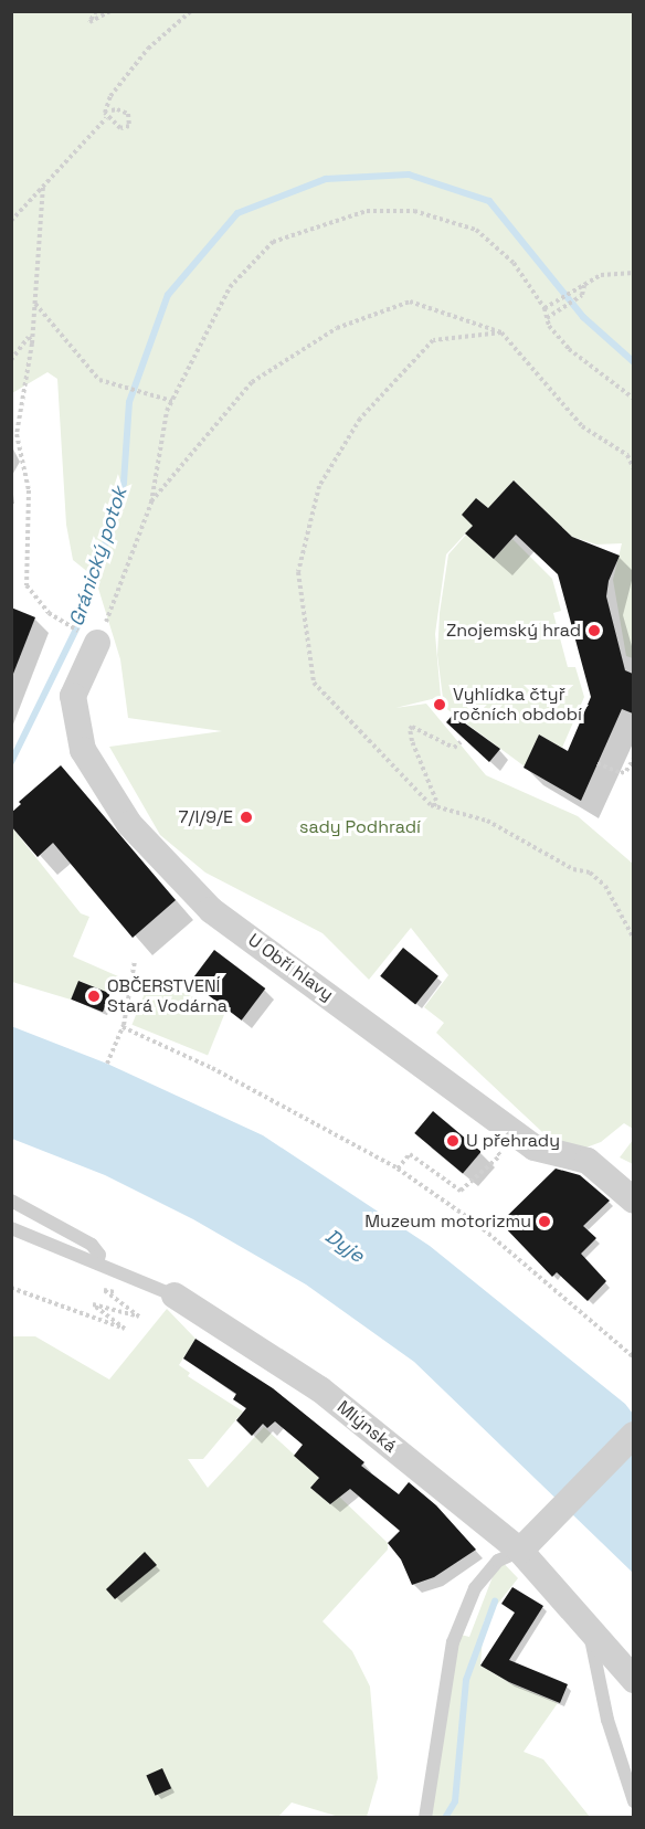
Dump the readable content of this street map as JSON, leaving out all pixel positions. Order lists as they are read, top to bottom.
{
  "streets": {
    "street": ["U Obří hlavy", "Mlýnská"]
  },
  "water": ["Gránický potok", "Dyje"],
  "parks": ["sady Podhradí"],
  "places": [
    "Znojemský hrad",
    "Vyhlídka čtyř ročních období",
    "7/I/9/E",
    "OBČERSTVENÍ Stará Vodárna",
    "U přehrady",
    "Muzeum motorizmu"
  ]
}
